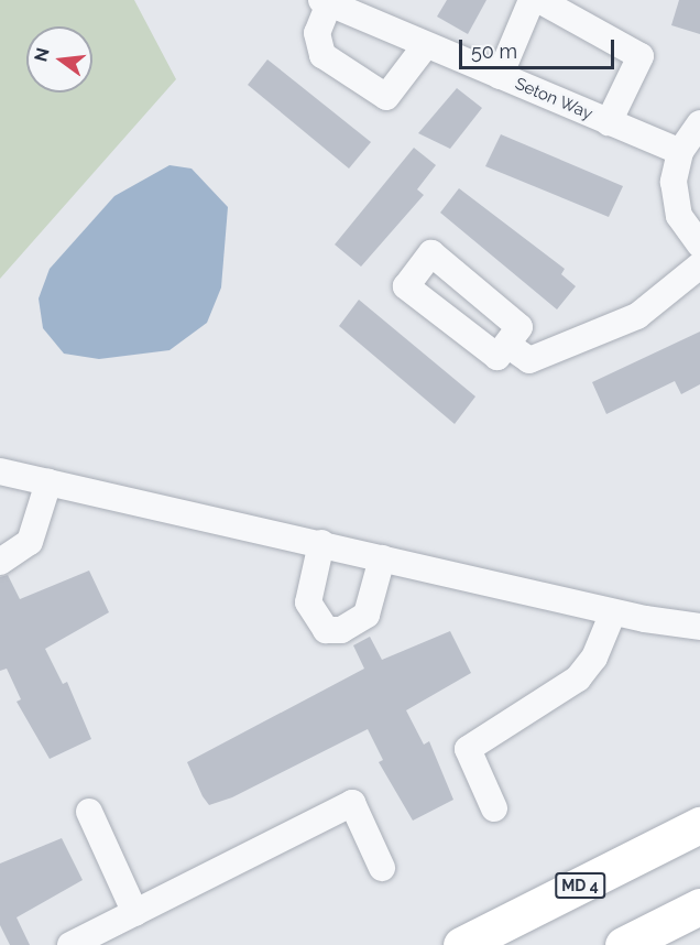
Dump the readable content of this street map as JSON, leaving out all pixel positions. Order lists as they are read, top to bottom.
{
  "streets": {
    "highway": ["MD 4"],
    "street": ["Seton Way"]
  },
  "scale_bar": "50 m",
  "north": "left"
}
